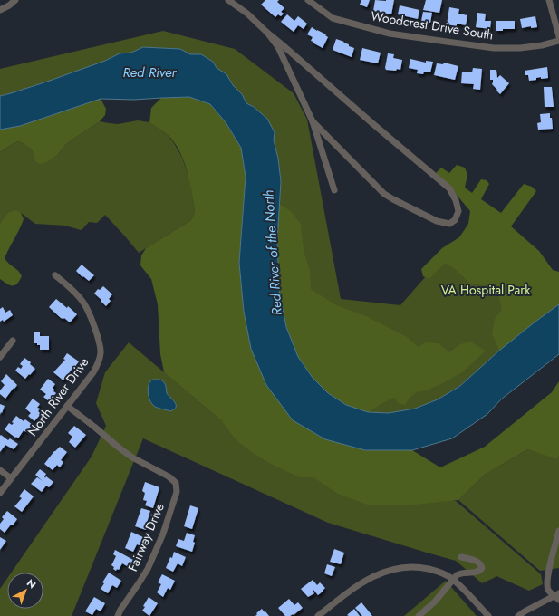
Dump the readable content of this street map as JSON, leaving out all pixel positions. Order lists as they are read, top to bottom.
{
  "streets": {
    "street": ["Woodcrest Drive South", "North River Drive", "Fairway Drive"]
  },
  "crossings": [
    ["North River Drive", "Fairway Drive"]
  ],
  "water": ["Red River", "Red River of the North"],
  "parks": ["VA Hospital Park"],
  "north": "top right"
}
